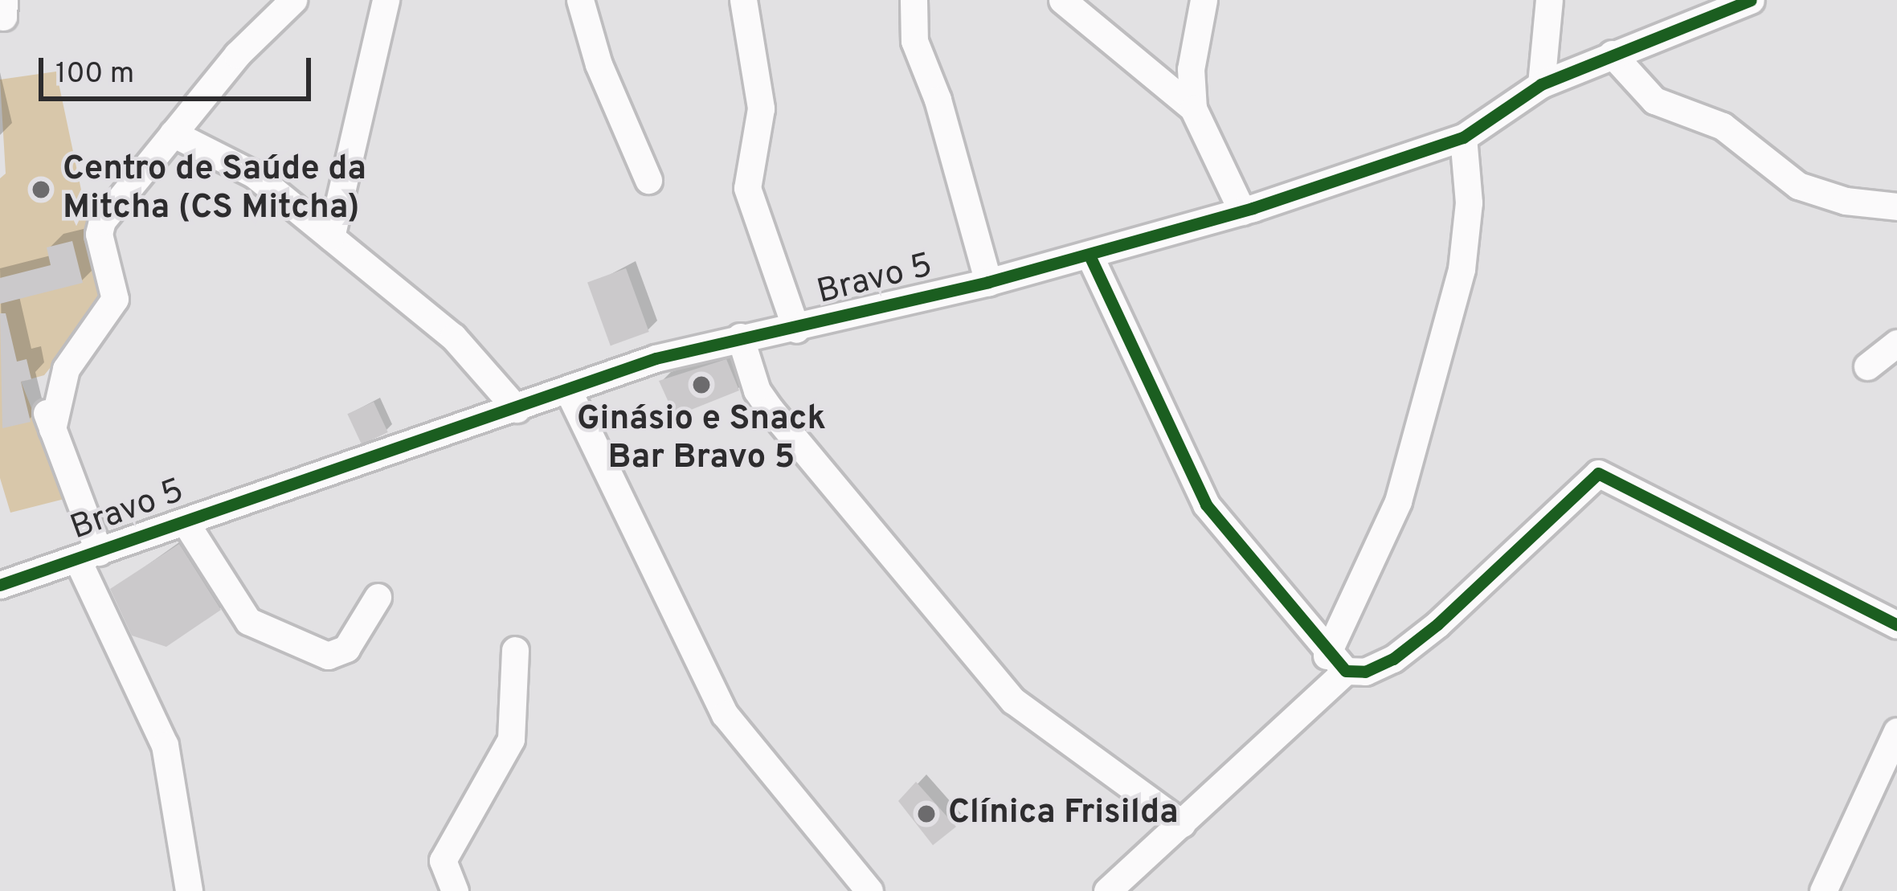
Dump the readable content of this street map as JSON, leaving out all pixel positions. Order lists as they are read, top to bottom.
{
  "streets": {
    "street": ["Bravo 5"]
  },
  "places": ["Centro de Saúde da Mitcha (CS Mitcha)", "Ginásio e Snack Bar Bravo 5", "Clínica Frisilda"],
  "scale_bar": "100 m"
}
